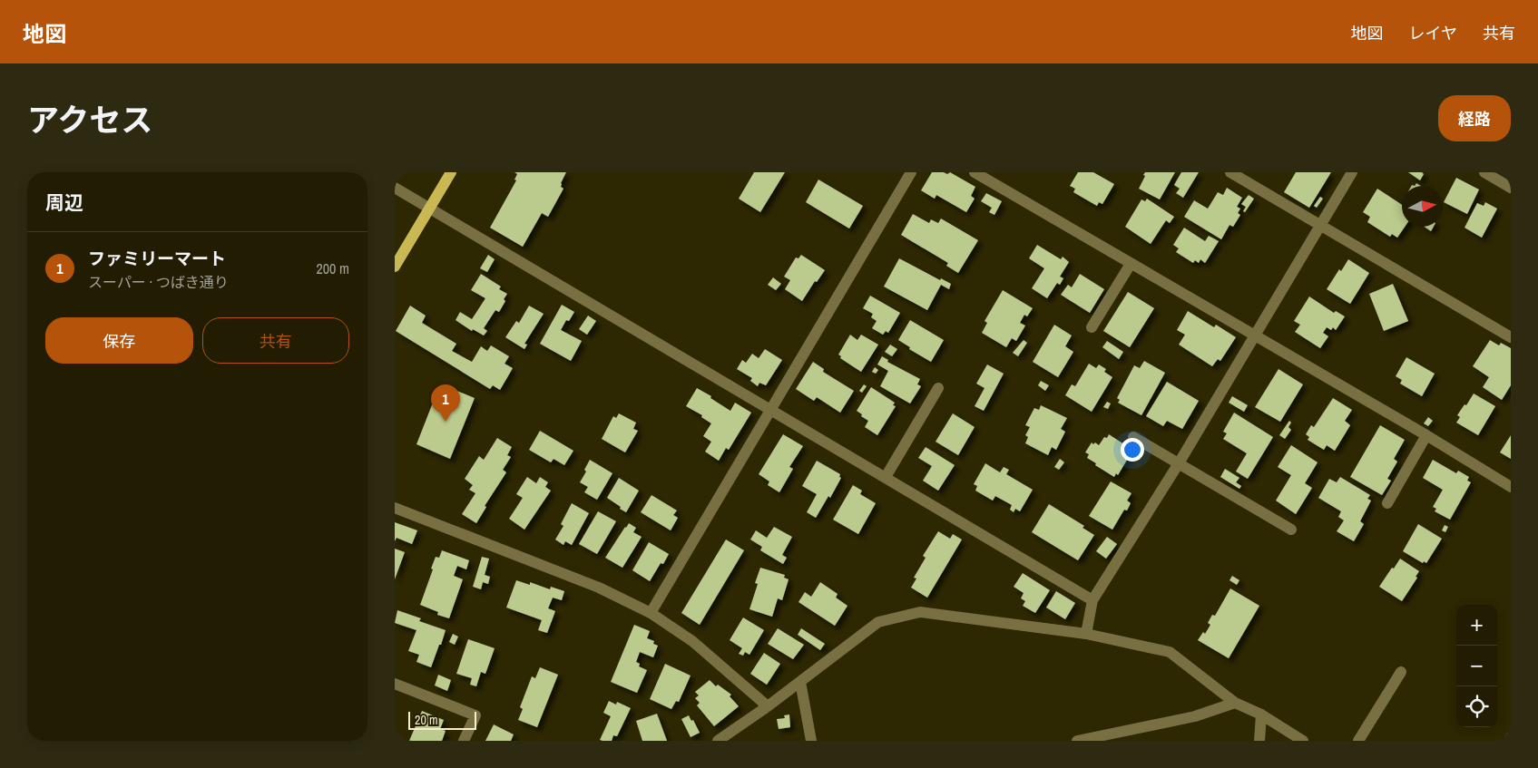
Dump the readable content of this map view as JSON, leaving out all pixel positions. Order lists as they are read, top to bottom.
{
  "scale_bar": "20 m",
  "north": "right",
  "page": {
    "header": "地図",
    "nav": ["地図", "レイヤ", "共有"],
    "title": "アクセス",
    "buttons": [
      "経路",
      ["保存", "共有"]
    ],
    "heading": "周辺",
    "list": [
      {
        "mark": "1",
        "name": "ファミリーマート",
        "note": "スーパー · つばき通り",
        "value": "200 m"
      }
    ],
    "pins": "1",
    "map_buttons": ["+", "−"],
    "scale": "20 m"
  }
}
